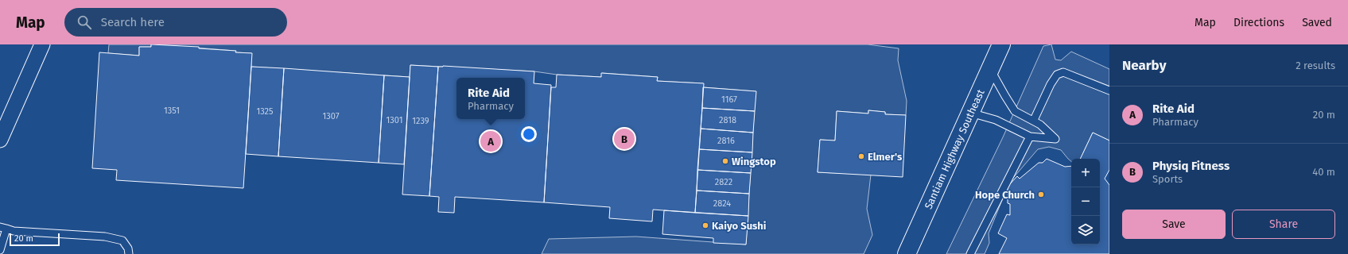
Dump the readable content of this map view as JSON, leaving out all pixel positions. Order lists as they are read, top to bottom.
{
  "streets": {
    "main road": ["Santiam Highway Southeast"]
  },
  "places": [
    "Elmer's",
    "Wingstop",
    "Hope Church",
    "Kaiyo Sushi"
  ],
  "house_numbers": [
    "1167",
    "1351",
    "1325",
    "1307",
    "1301",
    "2818",
    "1239",
    "2816",
    "2822",
    "2824"
  ],
  "scale_bar": "20 m",
  "page": {
    "header": "Map",
    "search": "Search here",
    "nav": ["Map", "Directions", "Saved"],
    "heading": ["Nearby", "2 results"],
    "popup": ["Rite Aid", "Pharmacy"],
    "list": [
      {
        "mark": "A",
        "name": "Rite Aid",
        "note": "Pharmacy",
        "value": "20 m"
      },
      {
        "mark": "B",
        "name": "Physiq Fitness",
        "note": "Sports",
        "value": "40 m"
      }
    ],
    "pins": ["B", "A"],
    "map_buttons": ["+", "−"],
    "buttons": ["Save", "Share"],
    "scale": "20 m"
  }
}
